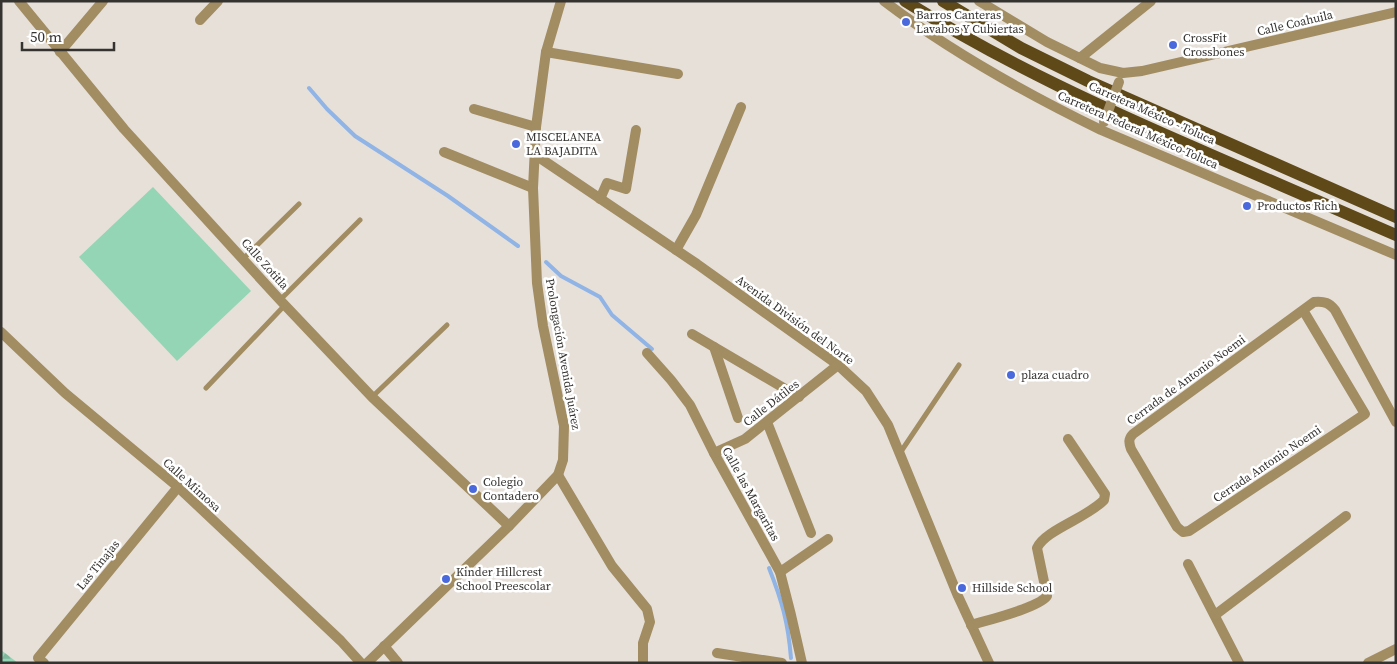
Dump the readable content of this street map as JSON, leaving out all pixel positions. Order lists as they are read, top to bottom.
{
  "streets": {
    "main road": ["Carretera México - Toluca"],
    "street": [
      "Calle Coahuila",
      "Carretera Federal México-Toluca",
      "Calle Zotitla",
      "Avenida División del Norte",
      "Prolongación Avenida Juárez",
      "Cerrada de Antonio Noemi",
      "Calle Dátiles",
      "Cerrada Antonio Noemi",
      "Calle Mimosa",
      "Calle las Margaritas",
      "Las Tinajas"
    ]
  },
  "crossings": [
    ["Avenida División del Norte", "Prolongación Avenida Juárez"],
    ["Avenida División del Norte", "Calle Dátiles"],
    ["Cerrada de Antonio Noemi", "Cerrada Antonio Noemi"],
    ["Calle Dátiles", "Calle las Margaritas"],
    ["Calle Mimosa", "Las Tinajas"]
  ],
  "places": [
    "Barros Canteras Lavabos Y Cubiertas",
    "CrossFit Crossbones",
    "MISCELANEA LA BAJADITA",
    "Productos Rich",
    "plaza cuadro",
    "Colegio Contadero",
    "Kinder Hillcrest School Preescolar",
    "Hillside School"
  ],
  "scale_bar": "50 m"
}
